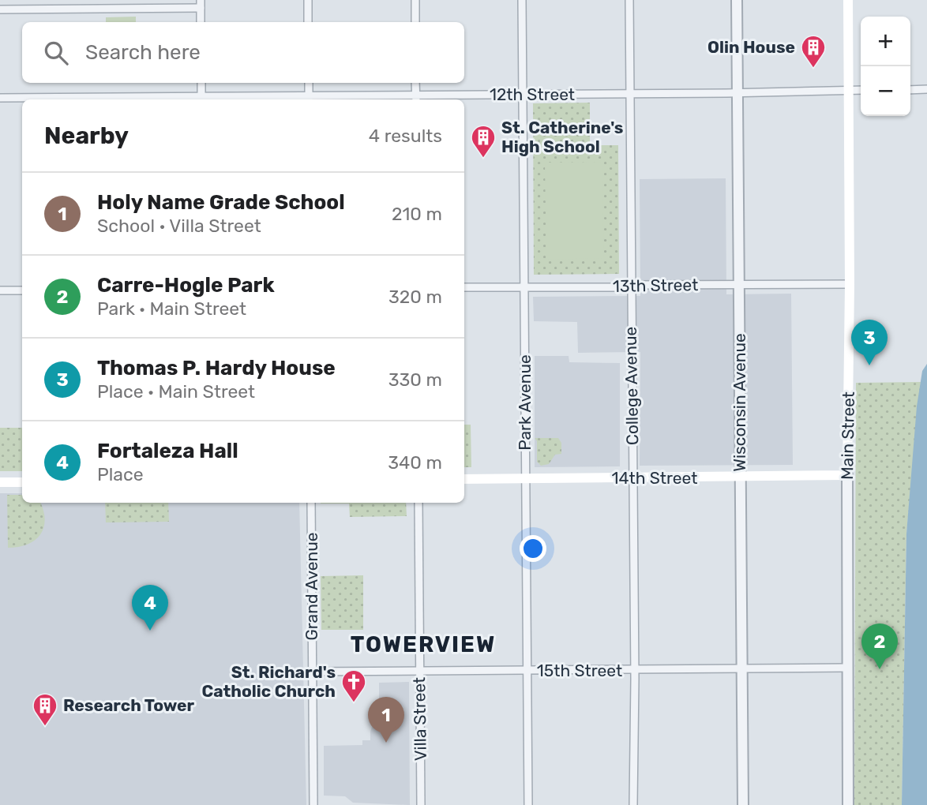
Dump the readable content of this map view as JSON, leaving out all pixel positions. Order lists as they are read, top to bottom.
{
  "streets": {
    "main road": ["Main Street", "14th Street"],
    "street": [
      "12th Street",
      "13th Street",
      "College Avenue",
      "Park Avenue",
      "Wisconsin Avenue",
      "Grand Avenue",
      "15th Street",
      "Villa Street"
    ]
  },
  "crossings": [
    ["12th Street", "College Avenue"],
    ["12th Street", "Park Avenue"],
    ["12th Street", "Wisconsin Avenue"],
    ["12th Street", "Main Street"],
    ["13th Street", "College Avenue"],
    ["13th Street", "Park Avenue"],
    ["13th Street", "Wisconsin Avenue"],
    ["13th Street", "Main Street"],
    ["College Avenue", "14th Street"],
    ["College Avenue", "15th Street"],
    ["Park Avenue", "14th Street"],
    ["Park Avenue", "15th Street"],
    ["Wisconsin Avenue", "14th Street"],
    ["Wisconsin Avenue", "15th Street"],
    ["Main Street", "14th Street"],
    ["Main Street", "15th Street"],
    ["Grand Avenue", "15th Street"],
    ["15th Street", "Villa Street"]
  ],
  "districts": ["TOWERVIEW"],
  "places": {
    "building": ["Olin House", "St. Catherine's High School", "Research Tower"],
    "church": ["St. Richard's Catholic Church"]
  },
  "page": {
    "map_buttons": ["+", "−"],
    "search": "Search here",
    "heading": ["Nearby", "4 results"],
    "list": [
      {
        "mark": "1",
        "name": "Holy Name Grade School",
        "note": "School · Villa Street",
        "value": "210 m"
      },
      {
        "mark": "2",
        "name": "Carre-Hogle Park",
        "note": "Park · Main Street",
        "value": "320 m"
      },
      {
        "mark": "3",
        "name": "Thomas P. Hardy House",
        "note": "Place · Main Street",
        "value": "330 m"
      },
      {
        "mark": "4",
        "name": "Fortaleza Hall",
        "note": "Place",
        "value": "340 m"
      }
    ],
    "pins": [
      "3",
      "4",
      "2",
      "1"
    ]
  }
}
